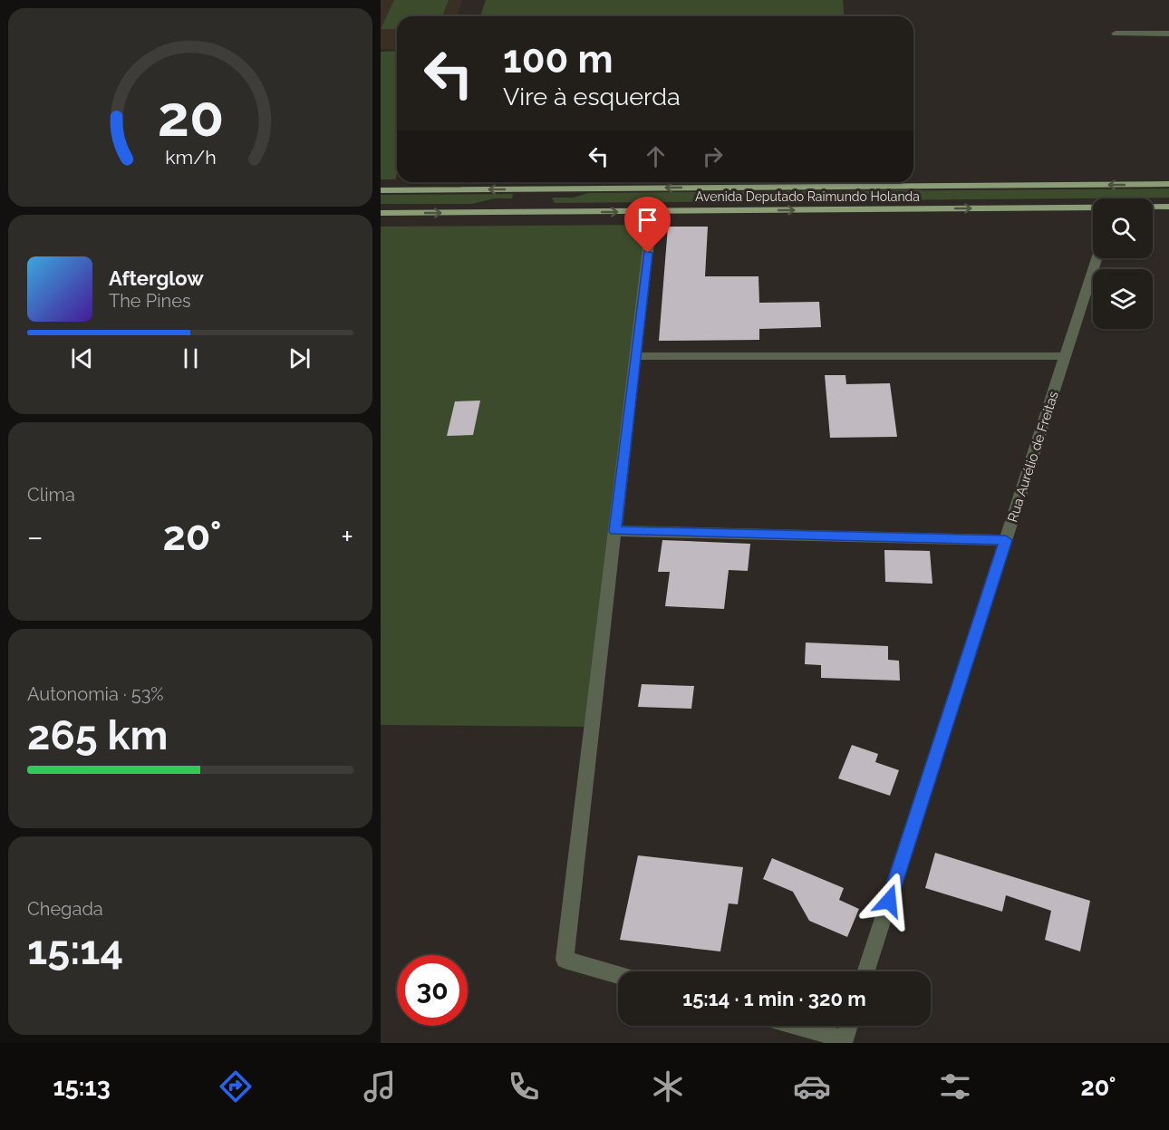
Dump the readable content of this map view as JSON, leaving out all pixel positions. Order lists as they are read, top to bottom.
{
  "streets": {
    "main road": ["Avenida Deputado Raimundo Holanda"],
    "street": ["Rua Aurélio de Freitas"]
  },
  "page": {
    "turn": ["100 m", "Vire à esquerda"],
    "song": ["Afterglow", "The Pines"],
    "tile": [
      "Clima",
      ["Autonomia · 53%", "265 km"],
      ["Chegada", "15:14"]
    ],
    "heat": ["−", "20°", "+"],
    "limit": "30",
    "trip": "15:14 · 1 min · 320 m",
    "tabs": ["15:13", "20°"],
    "gauge": ["20", "km/h"]
  }
}
